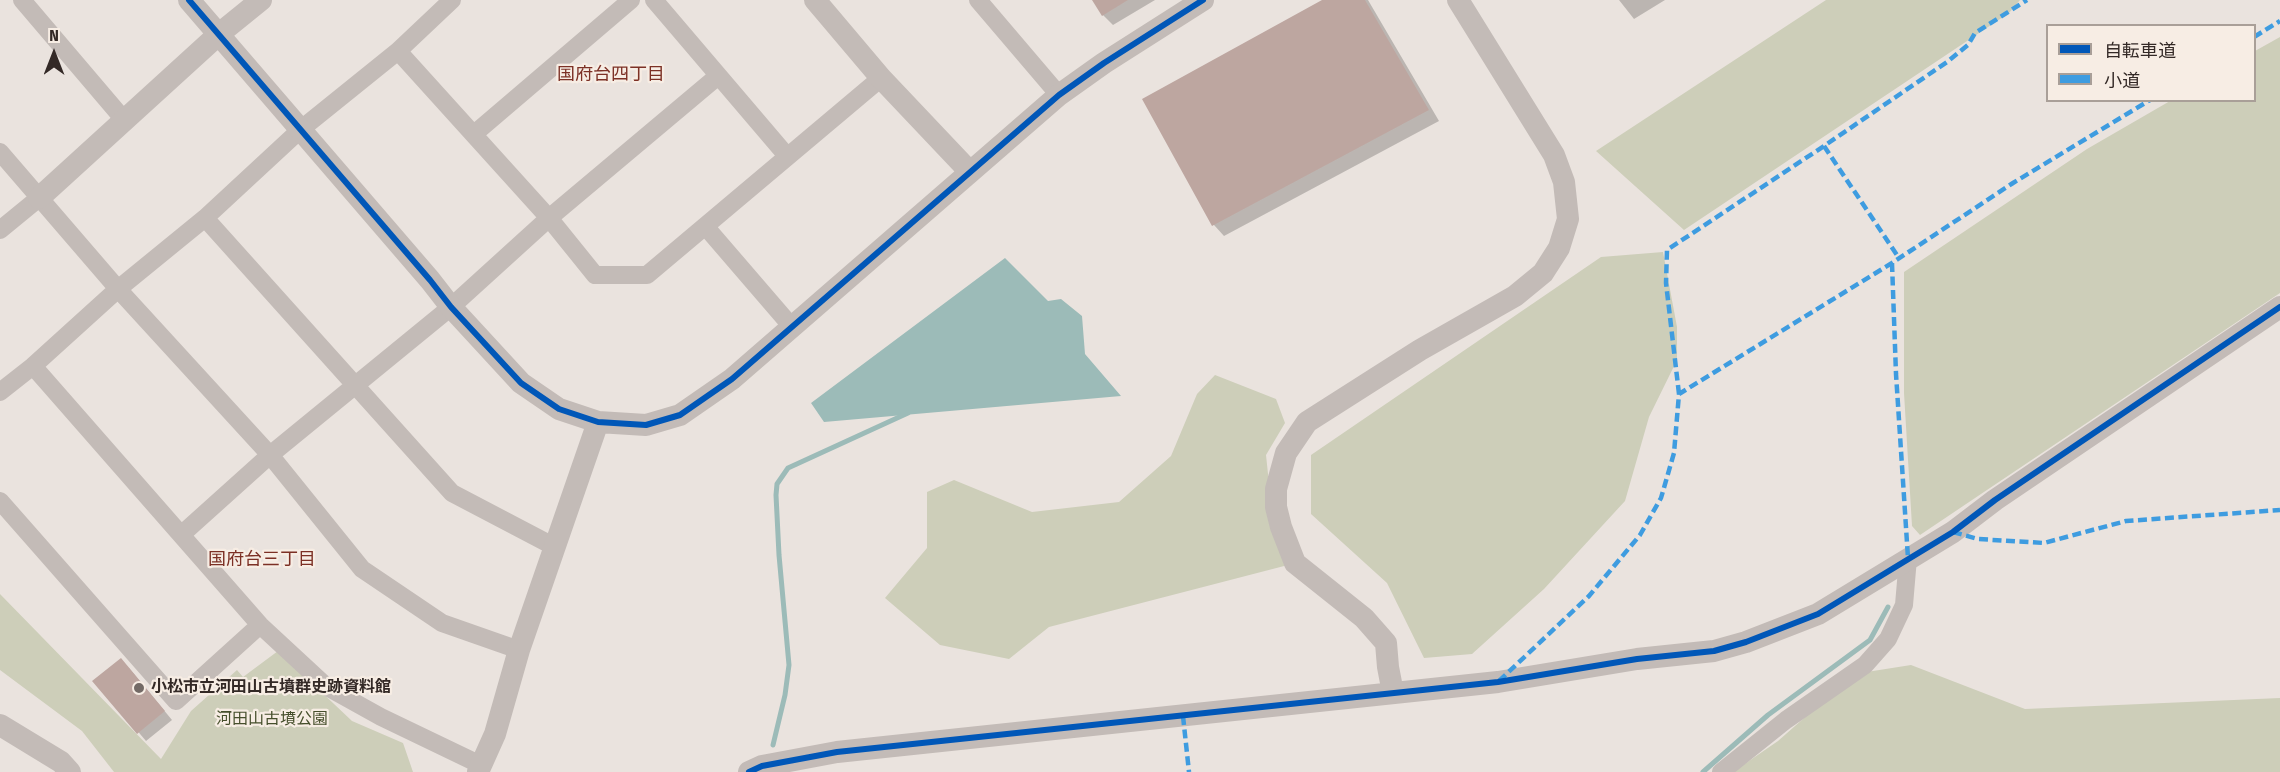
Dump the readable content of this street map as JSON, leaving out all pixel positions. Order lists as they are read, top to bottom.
{
  "districts": ["国府台四丁目", "国府台三丁目"],
  "parks": ["河田山古墳公園"],
  "places": ["小松市立河田山古墳群史跡資料館"],
  "legend": ["自転車道", "小道"],
  "north": "top"
}
